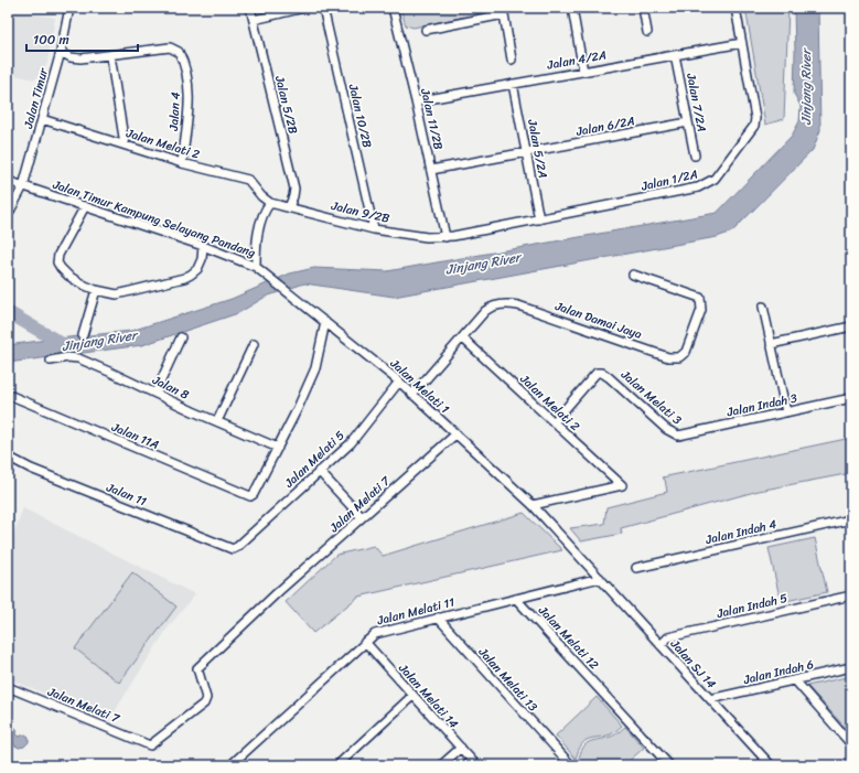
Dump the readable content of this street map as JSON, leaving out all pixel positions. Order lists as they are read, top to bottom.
{
  "streets": {
    "street": [
      "Jalan 4/2A",
      "Jalan Timur",
      "Jalan 7/2A",
      "Jalan 5/2B",
      "Jalan 4",
      "Jalan 10/2B",
      "Jalan 11/2B",
      "Jalan 6/2A",
      "Jalan Melati 2",
      "Jalan 5/2A",
      "Jalan 1/2A",
      "Jalan 9/2B",
      "Jalan Timur Kampung Selayang Pandang",
      "Jalan Damai Jaya",
      "Jalan Melati 1",
      "Jalan 8",
      "Jalan Melati 3",
      "Jalan Indah 3",
      "Jalan 11A",
      "Jalan Melati 5",
      "Jalan 11",
      "Jalan Melati 7",
      "Jalan Indah 4",
      "Jalan Indah 5",
      "Jalan Melati 11",
      "Jalan Melati 12",
      "Jalan SJ 14",
      "Jalan Indah 6",
      "Jalan Melati 13",
      "Jalan Melati 14"
    ]
  },
  "crossings": [
    ["Jalan 4/2A", "Jalan 7/2A"],
    ["Jalan 4/2A", "Jalan 11/2B"],
    ["Jalan 4/2A", "Jalan 5/2A"],
    ["Jalan 4/2A", "Jalan 1/2A"],
    ["Jalan Timur", "Jalan Melati 2"],
    ["Jalan Timur", "Jalan Timur Kampung Selayang Pandang"],
    ["Jalan 7/2A", "Jalan 6/2A"],
    ["Jalan 5/2B", "Jalan 9/2B"],
    ["Jalan 4", "Jalan Melati 2"],
    ["Jalan 10/2B", "Jalan 9/2B"],
    ["Jalan 11/2B", "Jalan 6/2A"],
    ["Jalan 11/2B", "Jalan 1/2A"],
    ["Jalan 11/2B", "Jalan 9/2B"],
    ["Jalan 6/2A", "Jalan 5/2A"],
    ["Jalan Melati 2", "Jalan 9/2B"],
    ["Jalan Melati 2", "Jalan Damai Jaya"],
    ["Jalan Melati 2", "Jalan Melati 1"],
    ["Jalan Melati 2", "Jalan Melati 3"],
    ["Jalan 5/2A", "Jalan 1/2A"],
    ["Jalan 1/2A", "Jalan 9/2B"],
    ["Jalan Timur Kampung Selayang Pandang", "Jalan Melati 1"],
    ["Jalan Damai Jaya", "Jalan Melati 1"],
    ["Jalan Melati 1", "Jalan Melati 5"],
    ["Jalan Melati 1", "Jalan Melati 7"],
    ["Jalan Melati 1", "Jalan Melati 11"],
    ["Jalan Melati 1", "Jalan SJ 14"],
    ["Jalan 8", "Jalan 11A"],
    ["Jalan Melati 3", "Jalan Indah 3"],
    ["Jalan Melati 5", "Jalan 11"],
    ["Jalan Indah 5", "Jalan SJ 14"],
    ["Jalan Melati 11", "Jalan Melati 12"],
    ["Jalan Melati 11", "Jalan SJ 14"],
    ["Jalan Melati 11", "Jalan Melati 13"],
    ["Jalan Melati 11", "Jalan Melati 14"],
    ["Jalan SJ 14", "Jalan Indah 6"]
  ],
  "water": ["Jinjang River"],
  "scale_bar": "100 m"
}
